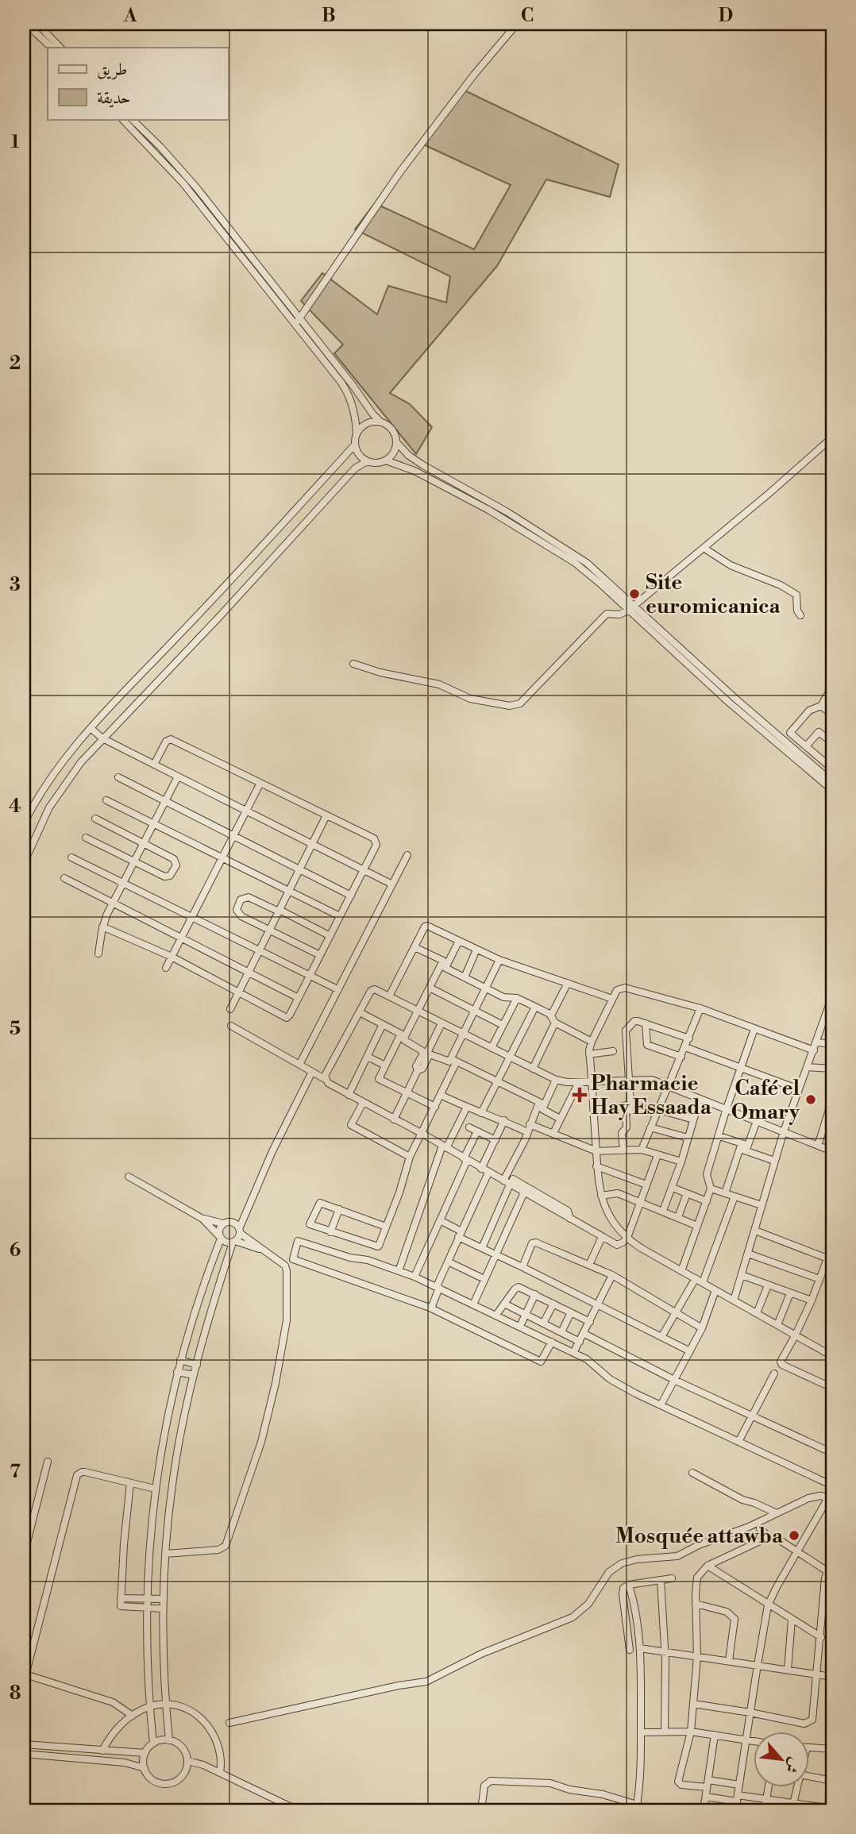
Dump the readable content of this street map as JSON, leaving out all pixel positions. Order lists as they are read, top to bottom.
{
  "places": {
    "other": ["Site euromicanica", "Café el Omary", "Mosquée attawba"],
    "health": ["Pharmacie Hay Essaada"]
  },
  "legend": ["طريق", "حديقة"],
  "north": "bottom right",
  "grid": {
    "columns": [
      "A",
      "B",
      "C",
      "D"
    ],
    "rows": [
      "1",
      "2",
      "3",
      "4",
      "5",
      "6",
      "7",
      "8"
    ]
  }
}
